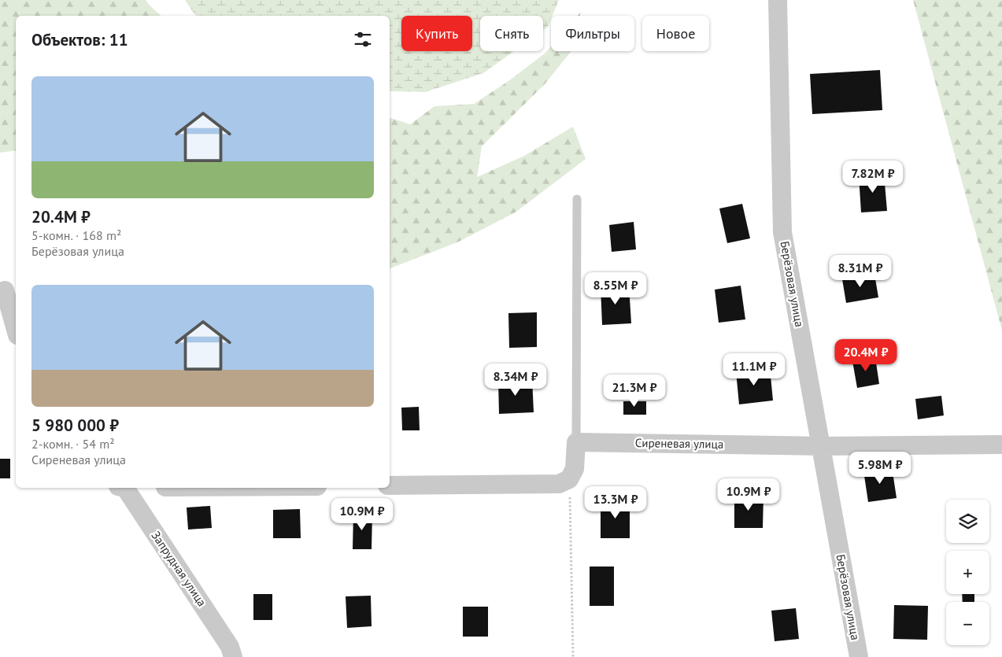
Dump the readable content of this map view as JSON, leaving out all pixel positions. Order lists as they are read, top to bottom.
{
  "streets": {
    "street": ["Берёзовая улица", "Сиреневая улица", "Запрудная улица"]
  },
  "crossings": [
    ["Берёзовая улица", "Сиреневая улица"]
  ],
  "page": {
    "chip": [
      "Купить",
      "Снять",
      "Фильтры",
      "Новое"
    ],
    "heading": "Объектов: 11",
    "list": [
      {
        "name": "20.4M ₽",
        "note": "5-комн. · 168 m² · Берёзовая улица"
      },
      {
        "name": "5 980 000 ₽",
        "note": "2-комн. · 54 m² · Сиреневая улица"
      }
    ],
    "price": [
      "7.82M ₽",
      "8.31M ₽",
      "8.55M ₽",
      "20.4M ₽",
      "11.1M ₽",
      "8.34M ₽",
      "21.3M ₽",
      "5.98M ₽",
      "10.9M ₽",
      "13.3M ₽",
      "10.9M ₽"
    ],
    "map_buttons": ["+", "−"]
  }
}
